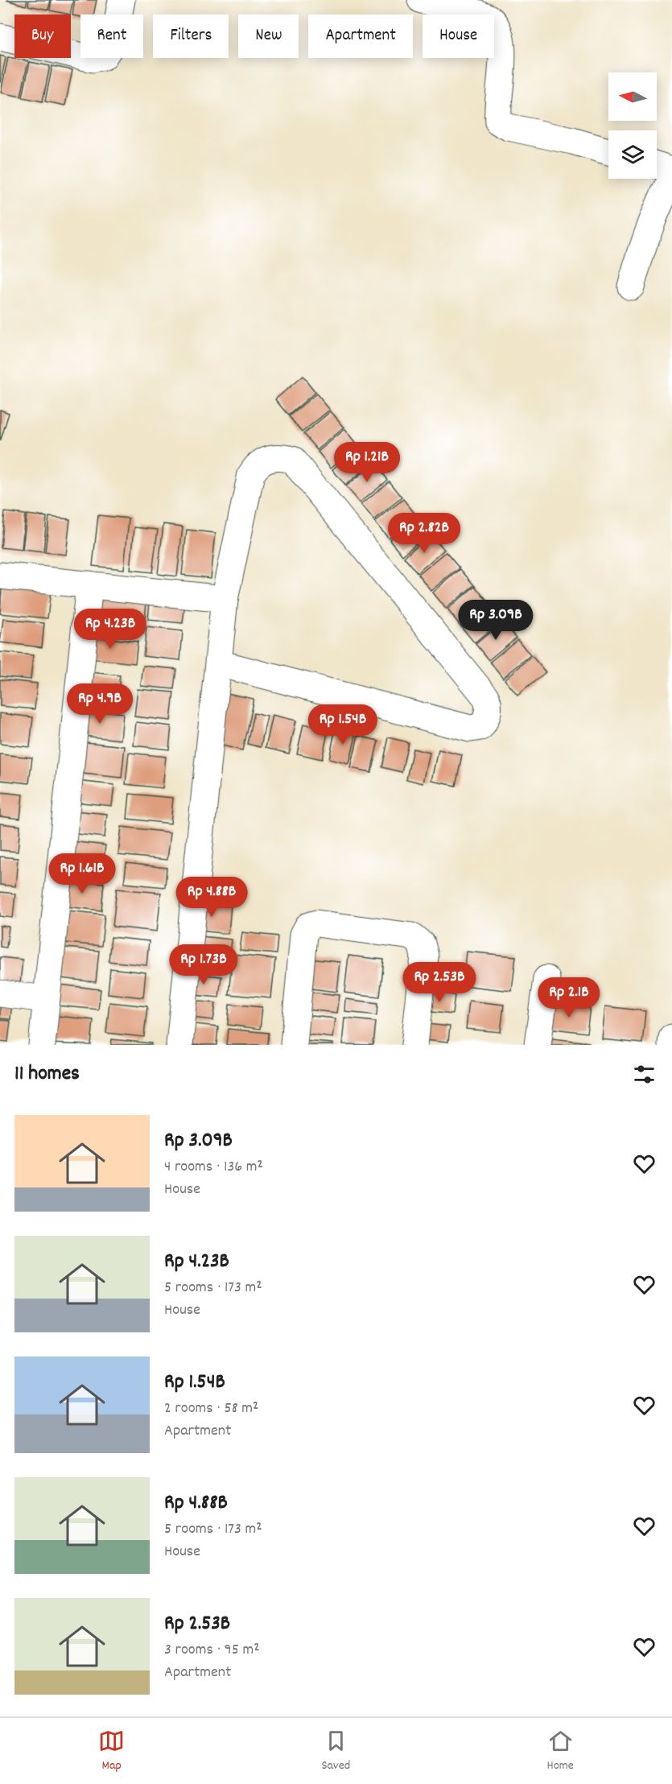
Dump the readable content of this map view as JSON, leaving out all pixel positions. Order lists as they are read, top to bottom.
{
  "north": "left",
  "page": {
    "chip": [
      "Buy",
      "Rent",
      "Filters",
      "New",
      "Apartment",
      "House"
    ],
    "price": [
      "Rp 1.21B",
      "Rp 2.82B",
      "Rp 3.09B",
      "Rp 4.23B",
      "Rp 4.9B",
      "Rp 1.54B",
      "Rp 1.61B",
      "Rp 4.88B",
      "Rp 1.73B",
      "Rp 2.53B",
      "Rp 2.1B"
    ],
    "heading": "11 homes",
    "list": [
      {
        "name": "Rp 3.09B",
        "note": "4 rooms · 136 m² · House"
      },
      {
        "name": "Rp 4.23B",
        "note": "5 rooms · 173 m² · House"
      },
      {
        "name": "Rp 1.54B",
        "note": "2 rooms · 58 m² · Apartment"
      },
      {
        "name": "Rp 4.88B",
        "note": "5 rooms · 173 m² · House"
      },
      {
        "name": "Rp 2.53B",
        "note": "3 rooms · 95 m² · Apartment"
      }
    ],
    "tabs": ["Map", "Saved", "Home"]
  }
}
